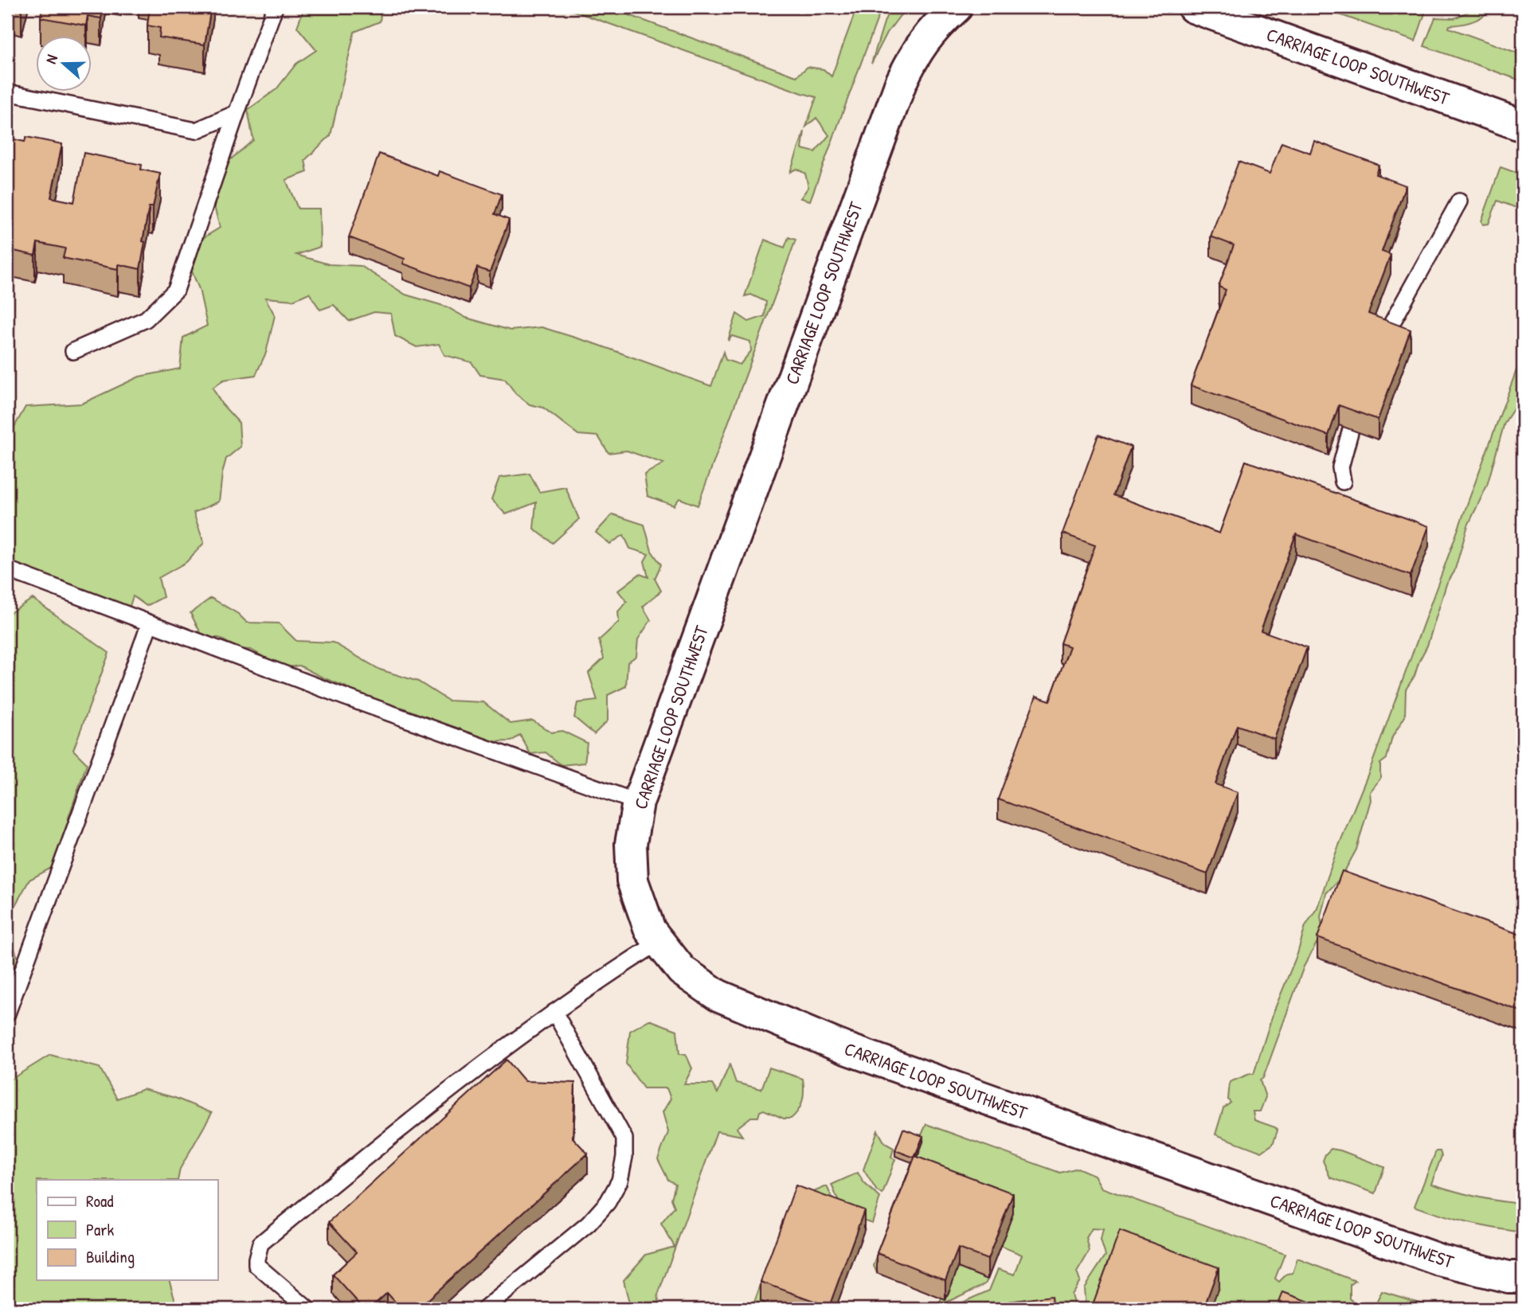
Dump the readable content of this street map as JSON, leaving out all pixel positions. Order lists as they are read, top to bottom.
{
  "streets": {
    "street": ["CARRIAGE LOOP SOUTHWEST"]
  },
  "legend": ["Road", "Park", "Building"],
  "north": "left"
}
